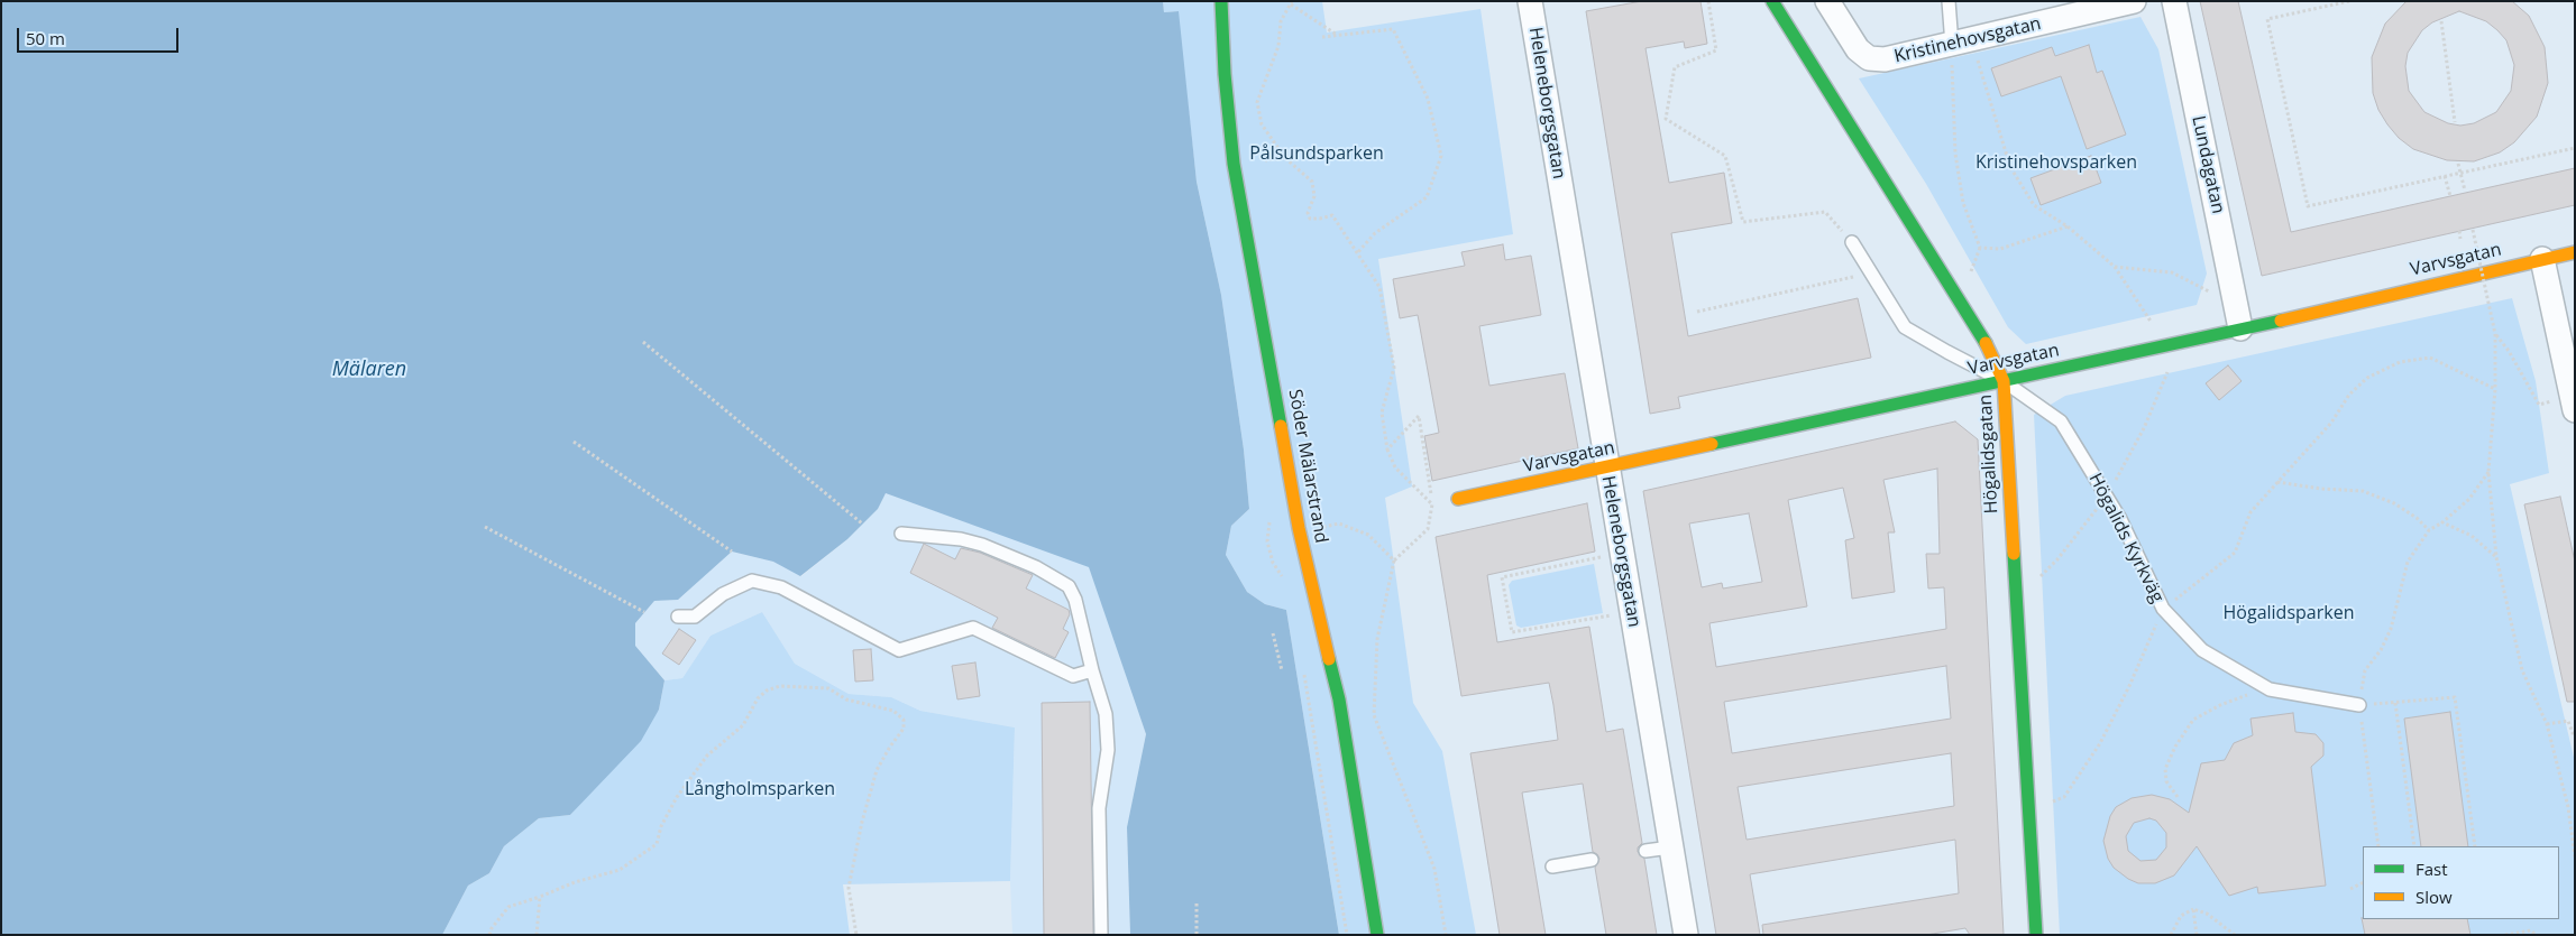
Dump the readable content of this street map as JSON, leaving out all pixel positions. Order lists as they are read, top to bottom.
{
  "streets": {
    "street": [
      "Kristinehovsgatan",
      "Heleneborgsgatan",
      "Lundagatan",
      "Varvsgatan",
      "Högalidsgatan",
      "Söder Mälarstrand"
    ],
    "lane": ["Högalids Kyrkväg"]
  },
  "crossings": [
    ["Heleneborgsgatan", "Varvsgatan"],
    ["Lundagatan", "Varvsgatan"],
    ["Varvsgatan", "Högalidsgatan"],
    ["Varvsgatan", "Högalids Kyrkväg"],
    ["Högalidsgatan", "Högalids Kyrkväg"]
  ],
  "water": ["Mälaren"],
  "parks": [
    "Pålsundsparken",
    "Kristinehovsparken",
    "Högalidsparken",
    "Långholmsparken"
  ],
  "legend": ["Fast", "Slow"],
  "scale_bar": "50 m"
}
